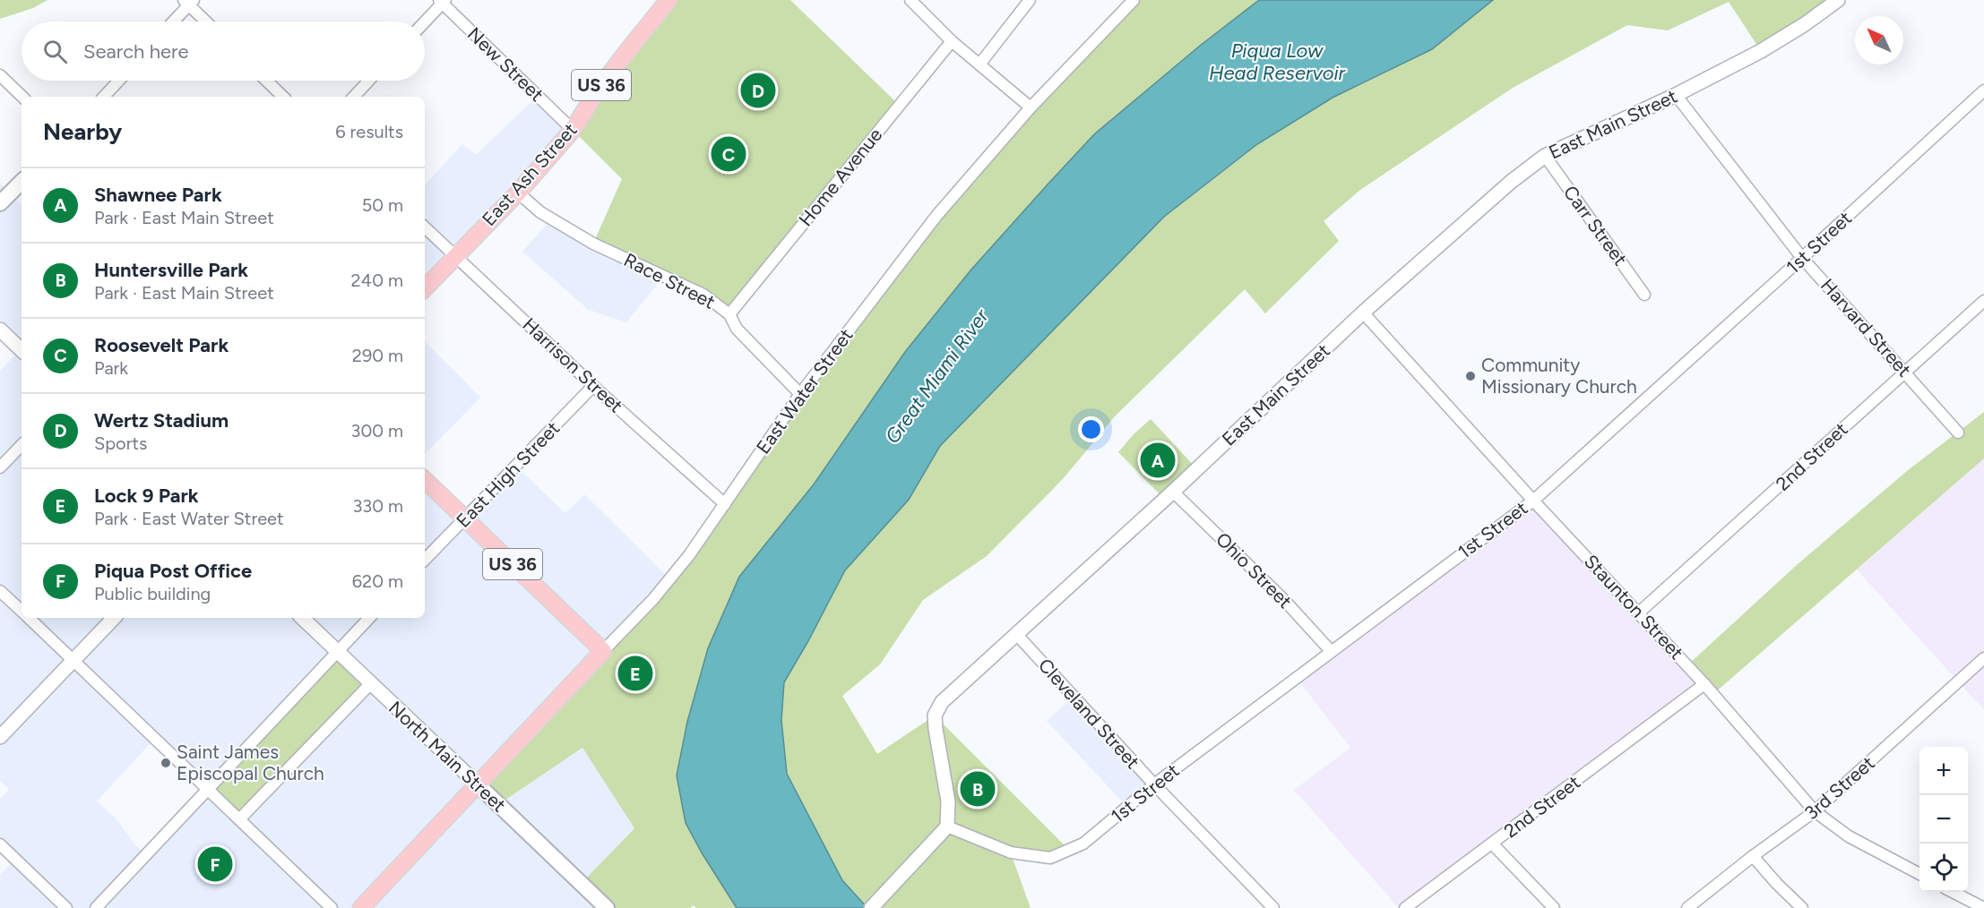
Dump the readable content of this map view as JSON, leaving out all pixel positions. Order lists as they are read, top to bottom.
{
  "streets": {
    "main road": [
      "US 36",
      "East Ash Street",
      "East Water Street",
      "North Main Street"
    ],
    "street": [
      "New Street",
      "East Main Street",
      "Home Avenue",
      "Carr Street",
      "1st Street",
      "Race Street",
      "Harvard Street",
      "Harrison Street",
      "2nd Street",
      "East High Street",
      "Ohio Street",
      "Staunton Street",
      "Cleveland Street",
      "3rd Street"
    ]
  },
  "crossings": [
    ["New Street", "East Ash Street"],
    ["US 36", "East Water Street"],
    ["US 36", "East High Street"],
    ["East Main Street", "Carr Street"],
    ["East Main Street", "1st Street"],
    ["East Main Street", "Harvard Street"],
    ["East Main Street", "Ohio Street"],
    ["East Main Street", "Staunton Street"],
    ["East Main Street", "Cleveland Street"],
    ["East Ash Street", "Race Street"],
    ["East Ash Street", "Harrison Street"],
    ["Home Avenue", "Race Street"],
    ["1st Street", "Harvard Street"],
    ["1st Street", "Ohio Street"],
    ["1st Street", "Staunton Street"],
    ["1st Street", "Cleveland Street"],
    ["Race Street", "East Water Street"],
    ["Harvard Street", "2nd Street"],
    ["Harrison Street", "East Water Street"],
    ["Harrison Street", "East High Street"],
    ["East Water Street", "North Main Street"],
    ["2nd Street", "Staunton Street"],
    ["Staunton Street", "3rd Street"]
  ],
  "water": ["Piqua Low Head Reservoir", "Great Miami River"],
  "places": ["Community Missionary Church", "Saint James Episcopal Church"],
  "north": "top left",
  "page": {
    "search": "Search here",
    "pins": [
      "D",
      "C",
      "A",
      "E",
      "B",
      "F"
    ],
    "heading": ["Nearby", "6 results"],
    "list": [
      {
        "mark": "A",
        "name": "Shawnee Park",
        "note": "Park · East Main Street",
        "value": "50 m"
      },
      {
        "mark": "B",
        "name": "Huntersville Park",
        "note": "Park · East Main Street",
        "value": "240 m"
      },
      {
        "mark": "C",
        "name": "Roosevelt Park",
        "note": "Park",
        "value": "290 m"
      },
      {
        "mark": "D",
        "name": "Wertz Stadium",
        "note": "Sports",
        "value": "300 m"
      },
      {
        "mark": "E",
        "name": "Lock 9 Park",
        "note": "Park · East Water Street",
        "value": "330 m"
      },
      {
        "mark": "F",
        "name": "Piqua Post Office",
        "note": "Public building",
        "value": "620 m"
      }
    ],
    "map_buttons": ["+", "−"]
  }
}
